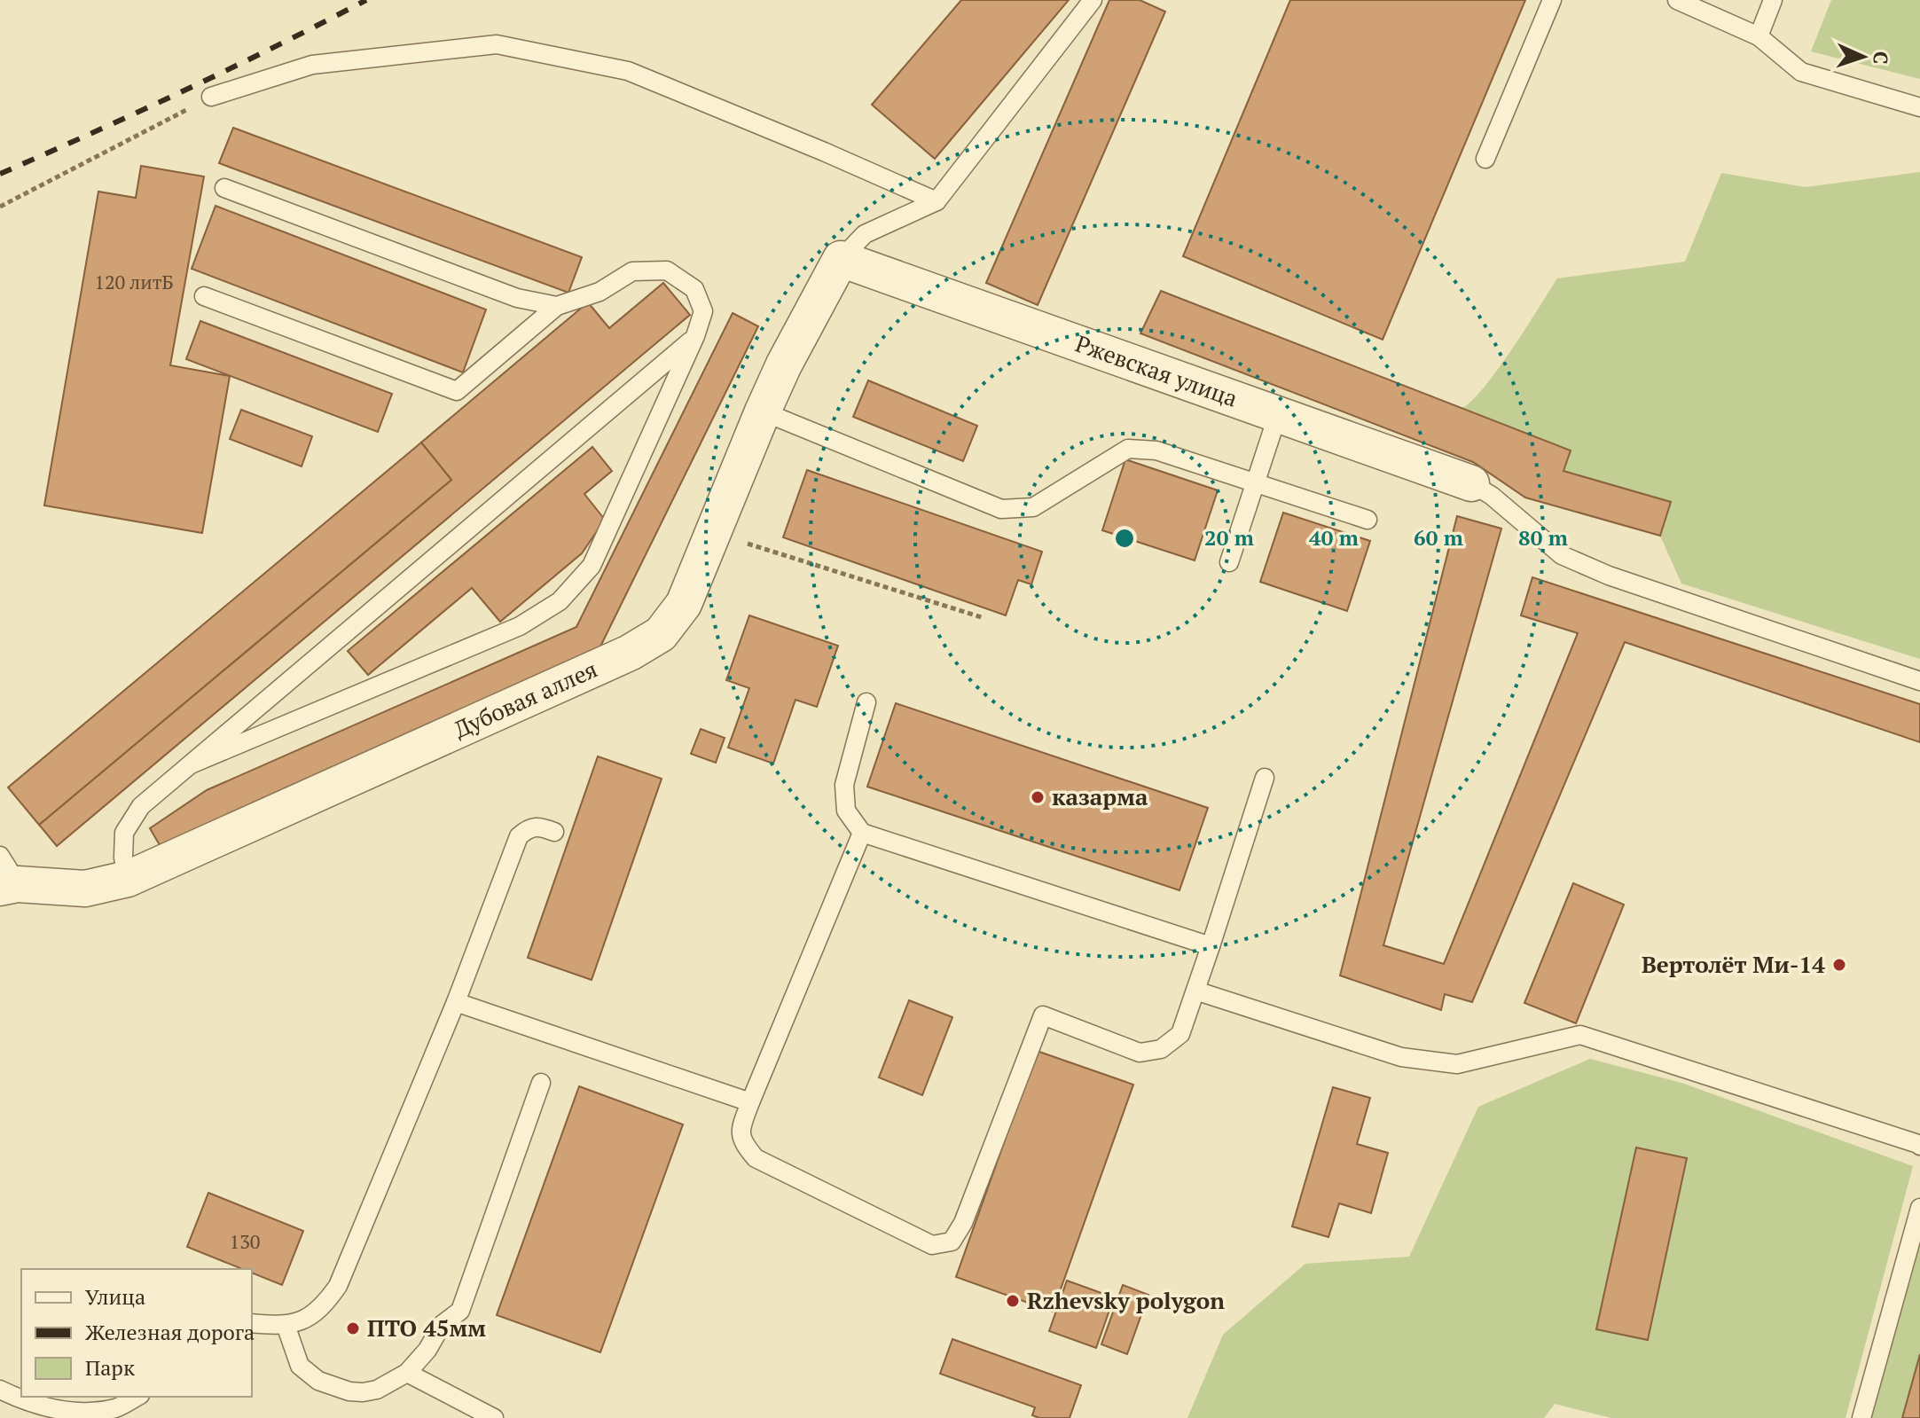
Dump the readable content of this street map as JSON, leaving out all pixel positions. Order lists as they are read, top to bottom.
{
  "streets": {
    "street": ["Ржевская улица", "Дубовая аллея"]
  },
  "crossings": [
    ["Ржевская улица", "Дубовая аллея"]
  ],
  "places": [
    "казарма",
    "Вертолёт Ми-14",
    "Rzhevsky polygon",
    "ПТО 45мм"
  ],
  "house_numbers": ["120 литБ", "130"],
  "legend": ["Улица", "Железная дорога", "Парк"],
  "north": "right",
  "rings": [
    "20 m",
    "40 m",
    "60 m",
    "80 m"
  ]
}
